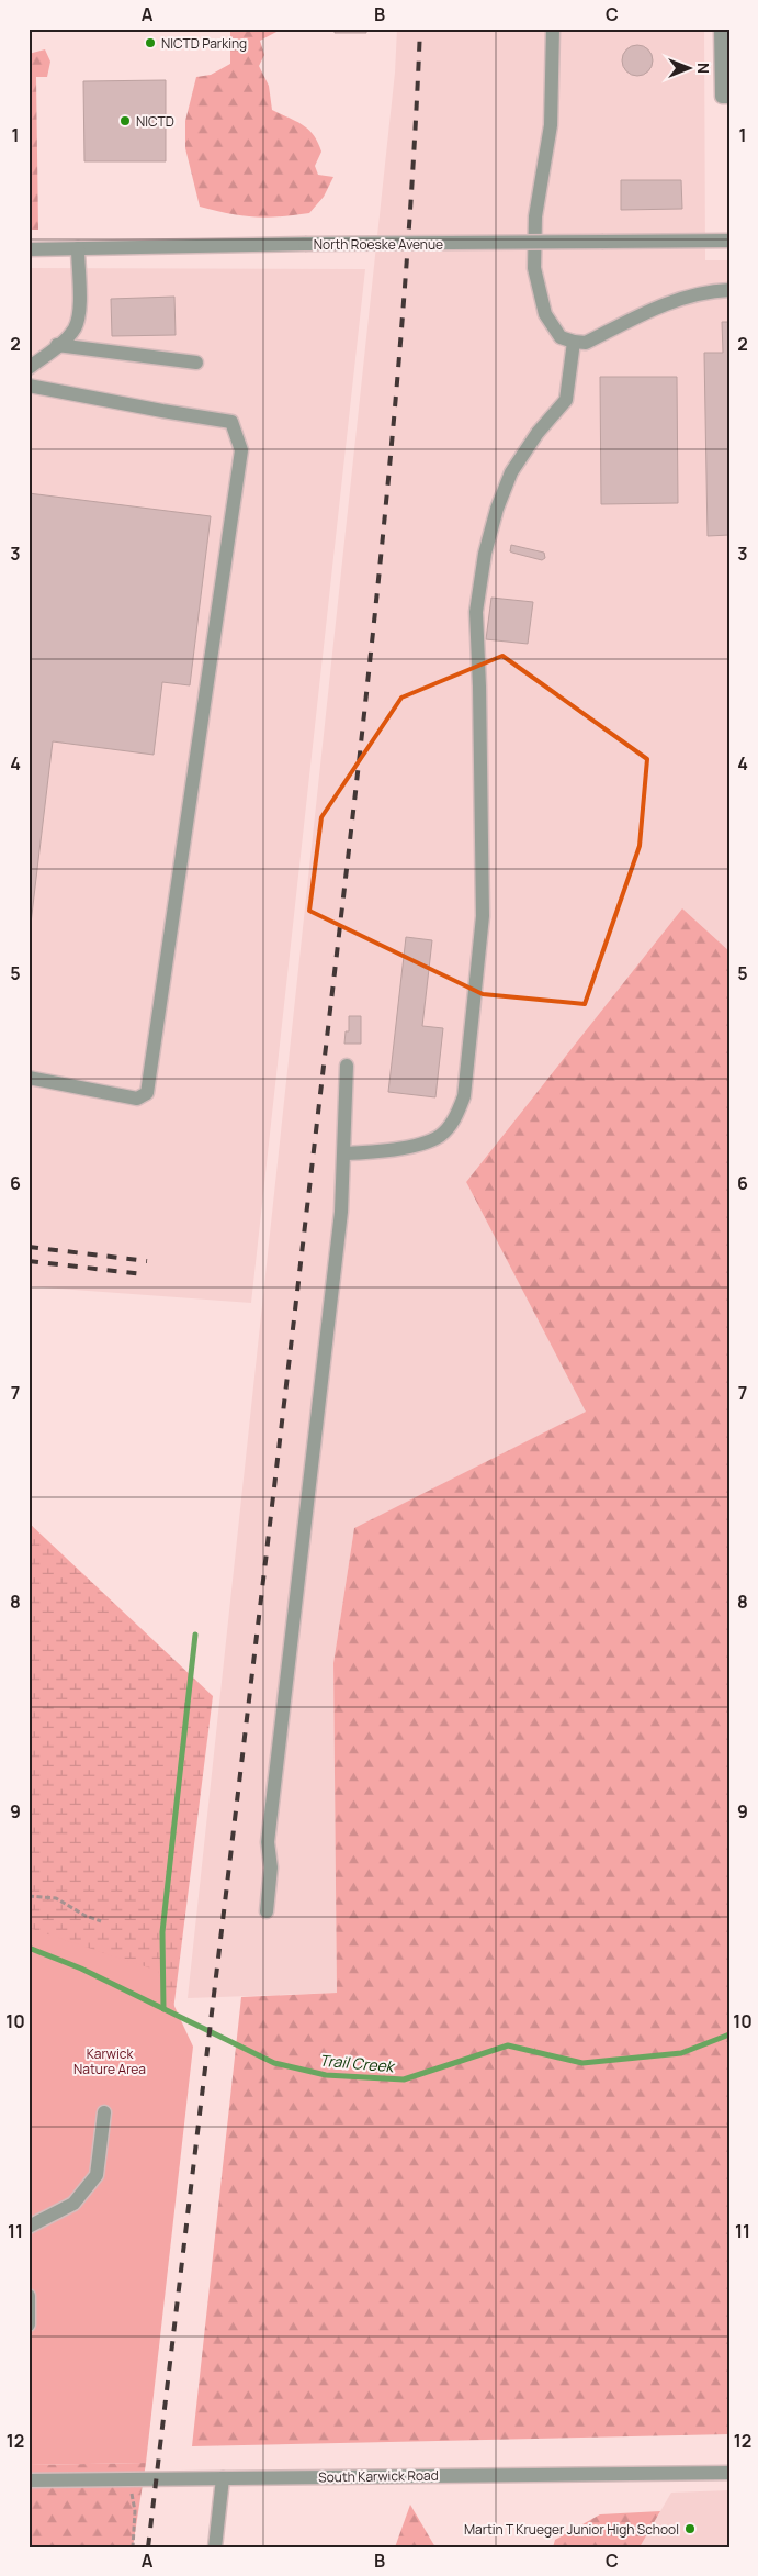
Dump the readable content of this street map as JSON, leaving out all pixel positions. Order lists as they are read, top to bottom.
{
  "streets": {
    "street": ["North Roeske Avenue", "South Karwick Road"]
  },
  "water": ["Trail Creek"],
  "parks": ["Karwick Nature Area"],
  "places": ["NICTD Parking", "NICTD", "Martin T Krueger Junior High School"],
  "north": "right",
  "grid": {
    "columns": ["A", "B", "C"],
    "rows": [
      "1",
      "2",
      "3",
      "4",
      "5",
      "6",
      "7",
      "8",
      "9",
      "10",
      "11",
      "12"
    ]
  }
}
